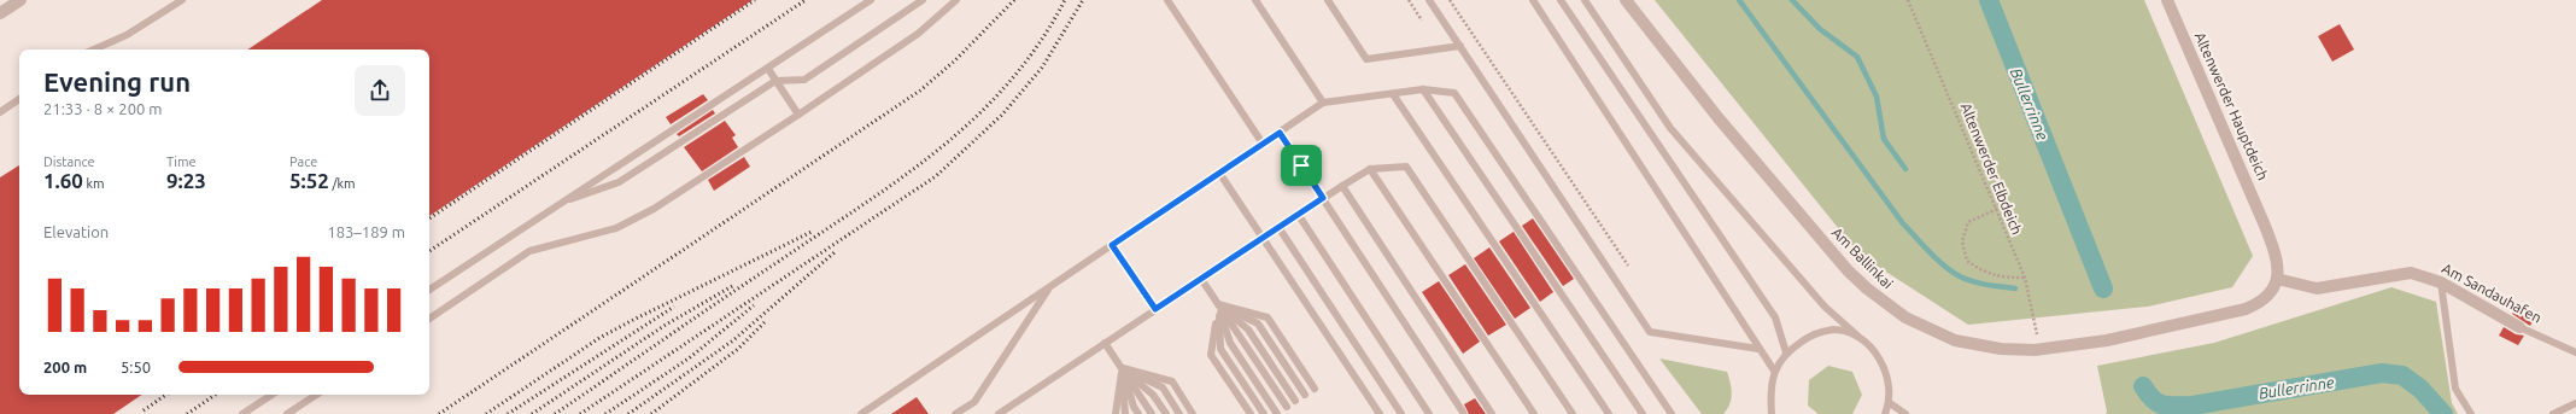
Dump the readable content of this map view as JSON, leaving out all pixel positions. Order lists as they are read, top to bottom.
{
  "streets": {
    "street": ["Altenwerder Hauptdeich", "Am Ballinkai", "Am Sandauhafen"],
    "path": ["Altenwerder Elbdeich"]
  },
  "crossings": [
    ["Altenwerder Hauptdeich", "Am Ballinkai"],
    ["Altenwerder Hauptdeich", "Am Sandauhafen"],
    ["Altenwerder Elbdeich", "Am Ballinkai"],
    ["Am Ballinkai", "Am Sandauhafen"]
  ],
  "water": ["Bullerrinne"],
  "page": {
    "heading": ["Evening run", "21:33 · 8 × 200 m"],
    "stats": [
      ["Distance", "1.60 km"],
      ["Time", "9:23"],
      ["Pace", "5:52 /km"]
    ],
    "chart": ["Elevation", "183–189 m"],
    "list": [
      {
        "name": "200 m",
        "note": "5:50"
      }
    ]
  }
}
